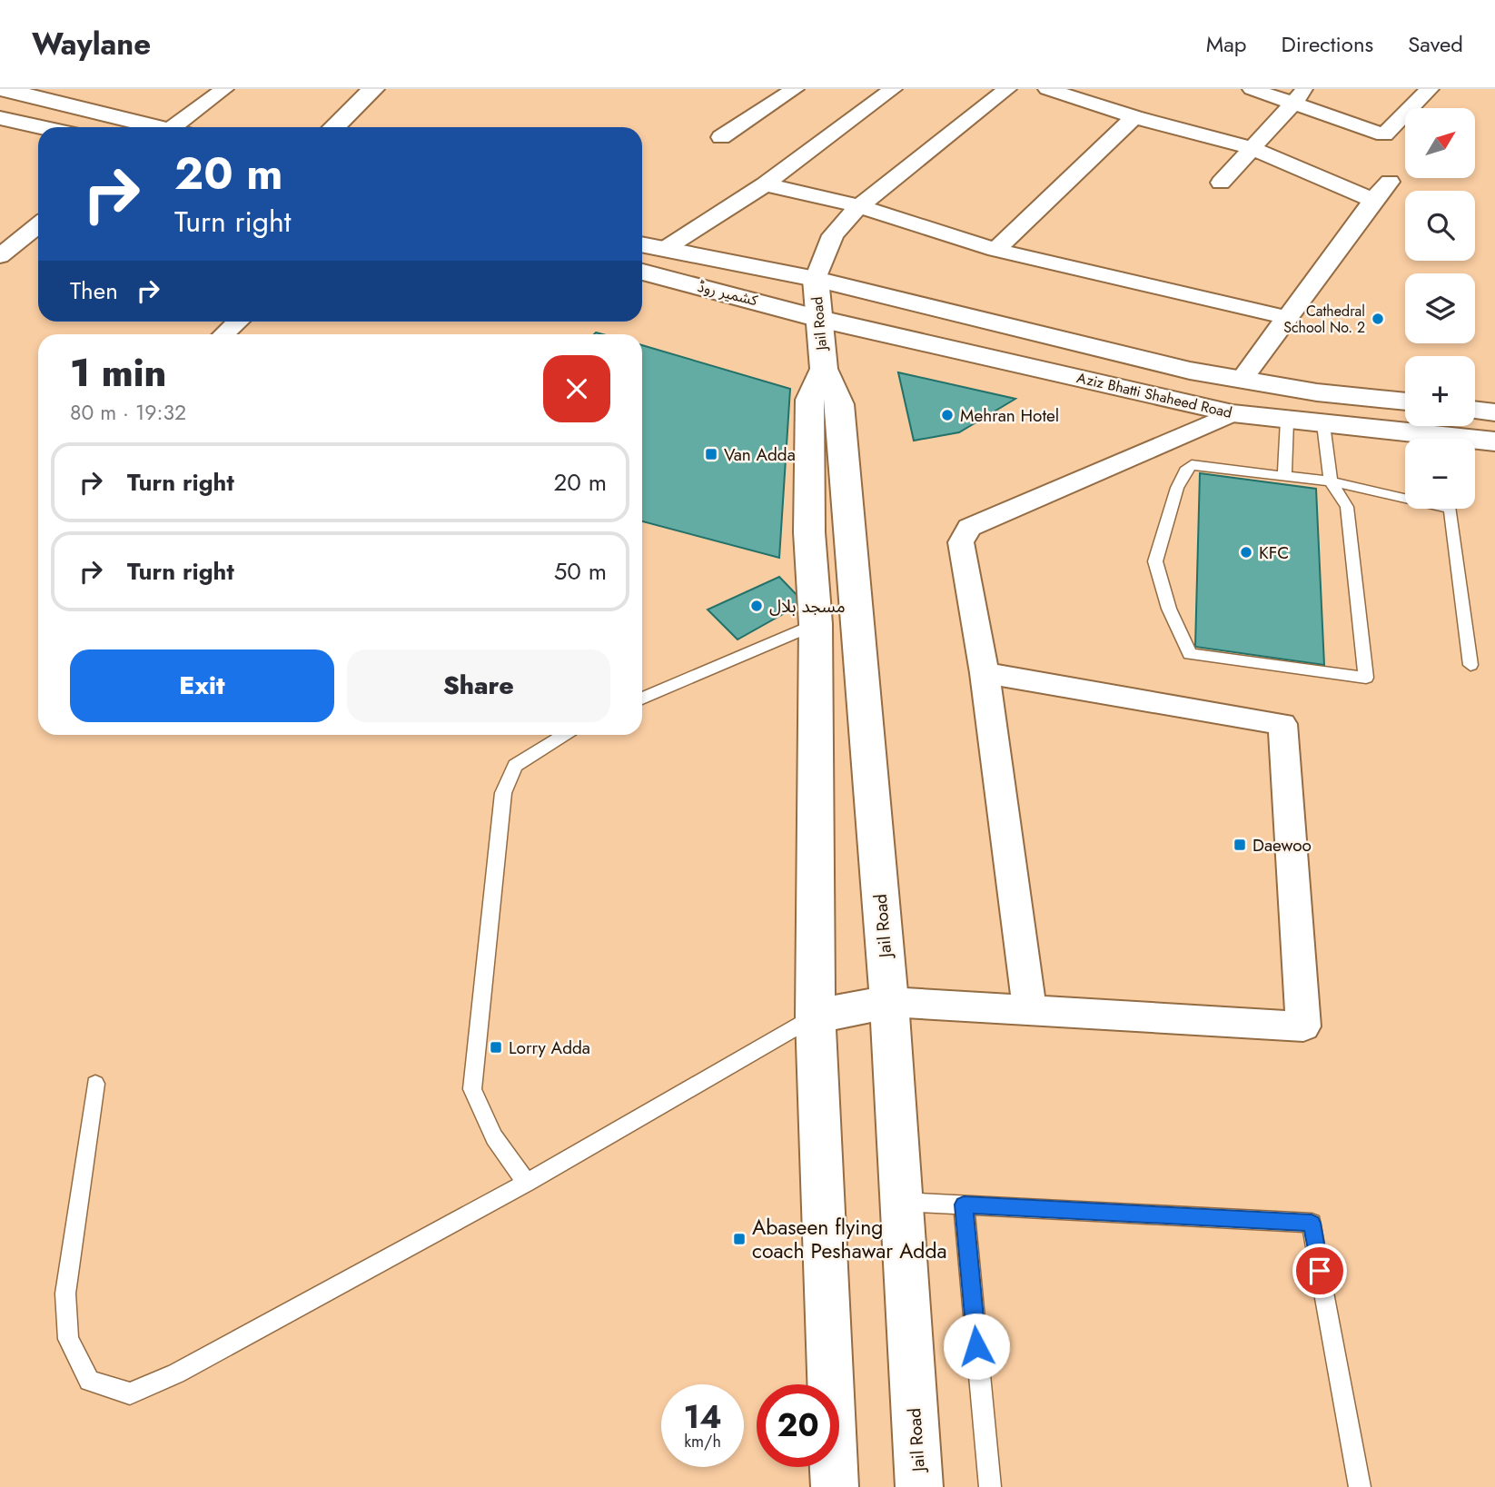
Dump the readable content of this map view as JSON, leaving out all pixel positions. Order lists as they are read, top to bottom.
{
  "streets": {
    "main road": ["کشمیر روڈ", "Jail Road", "Aziz Bhatti Shaheed Road"]
  },
  "crossings": [
    ["کشمیر روڈ", "Jail Road"],
    ["کشمیر روڈ", "Aziz Bhatti Shaheed Road"],
    ["Jail Road", "Aziz Bhatti Shaheed Road"]
  ],
  "places": {
    "other": [
      "Cathedral School No. 2",
      "Mehran Hotel",
      "KFC",
      "مسجد بلال"
    ],
    "transit": [
      "Van Adda",
      "Daewoo",
      "Lorry Adda",
      "Abaseen flying coach Peshawar Adda"
    ]
  },
  "north": "top right",
  "page": {
    "header": "Waylane",
    "nav": ["Map", "Directions", "Saved"],
    "map_buttons": ["+", "−"],
    "turn": ["20 m", "Turn right"],
    "then": "Then",
    "heading": ["1 min", "80 m · 19:32"],
    "list": [
      {
        "name": "Turn right",
        "value": "20 m"
      },
      {
        "name": "Turn right",
        "value": "50 m"
      }
    ],
    "buttons": ["Exit", "Share"],
    "speed": "14 km/h",
    "limit": "20"
  }
}
